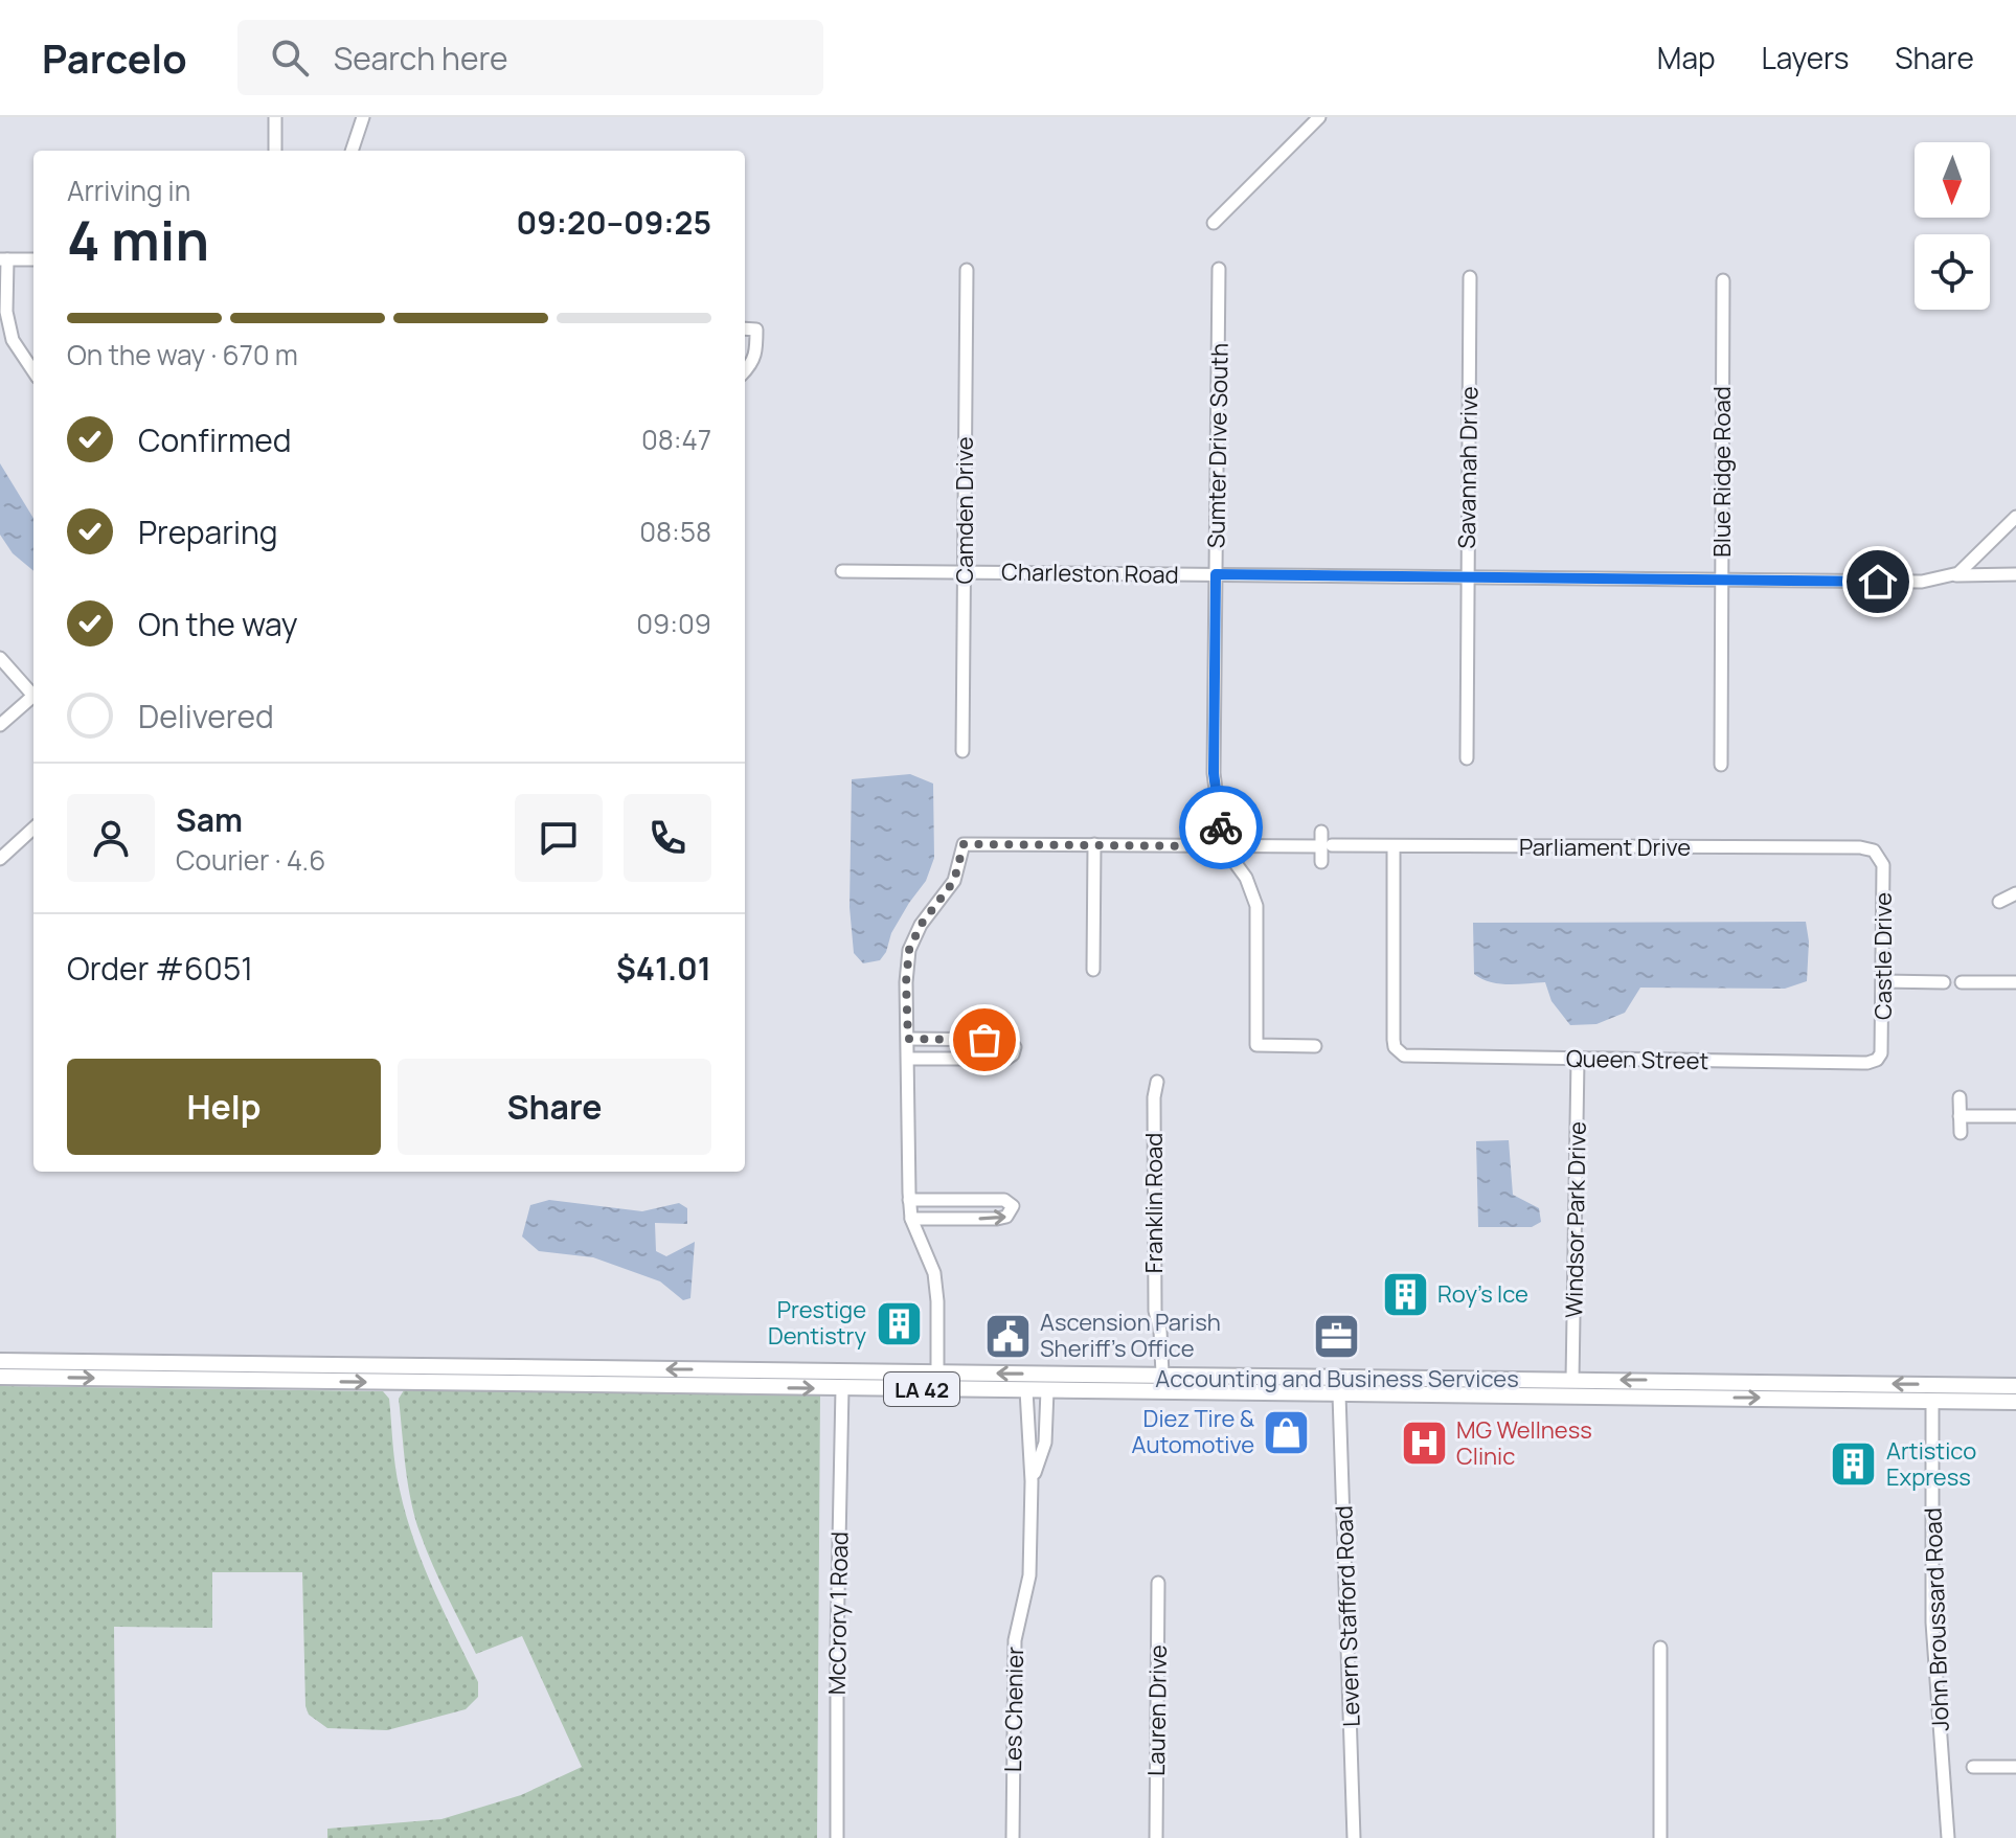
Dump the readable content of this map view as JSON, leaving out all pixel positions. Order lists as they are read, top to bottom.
{
  "streets": {
    "main road": ["LA 42"],
    "street": [
      "Sumter Drive South",
      "Savannah Drive",
      "Blue Ridge Road",
      "Camden Drive",
      "Charleston Road",
      "Parliament Drive",
      "Castle Drive",
      "Queen Street",
      "Franklin Road",
      "Windsor Park Drive",
      "McCrory 1 Road",
      "Levern Stafford Road",
      "John Broussard Road",
      "Les Chenier",
      "Lauren Drive"
    ]
  },
  "crossings": [
    ["Sumter Drive South", "Charleston Road"],
    ["Sumter Drive South", "Parliament Drive"],
    ["Savannah Drive", "Charleston Road"],
    ["Blue Ridge Road", "Charleston Road"],
    ["Camden Drive", "Charleston Road"],
    ["Parliament Drive", "Castle Drive"],
    ["Parliament Drive", "Queen Street"],
    ["Castle Drive", "Queen Street"],
    ["Queen Street", "Windsor Park Drive"],
    ["Franklin Road", "LA 42"],
    ["Windsor Park Drive", "LA 42"],
    ["LA 42", "McCrory 1 Road"],
    ["LA 42", "Levern Stafford Road"],
    ["LA 42", "John Broussard Road"],
    ["LA 42", "Les Chenier"]
  ],
  "places": {
    "building": ["Roy's Ice", "Prestige Dentistry", "Artistico Express"],
    "public building": ["Ascension Parish Sheriff's Office"],
    "office": ["Accounting and Business Services"],
    "shop": ["Diez Tire & Automotive"],
    "hospital": ["MG Wellness Clinic"]
  },
  "north": "bottom",
  "page": {
    "header": "Parcelo",
    "search": "Search here",
    "nav": ["Map", "Layers", "Share"],
    "heading": ["4 min", "Arriving in", "09:20–09:25"],
    "panel": [
      "Sam",
      "Courier · 4.6",
      "Order #6051",
      "$41.01"
    ],
    "bar": "On the way · 670 m",
    "list": [
      ["Confirmed", "08:47"],
      ["Preparing", "08:58"],
      ["On the way", "09:09"],
      "Delivered"
    ],
    "buttons": ["Help", "Share"]
  }
}
